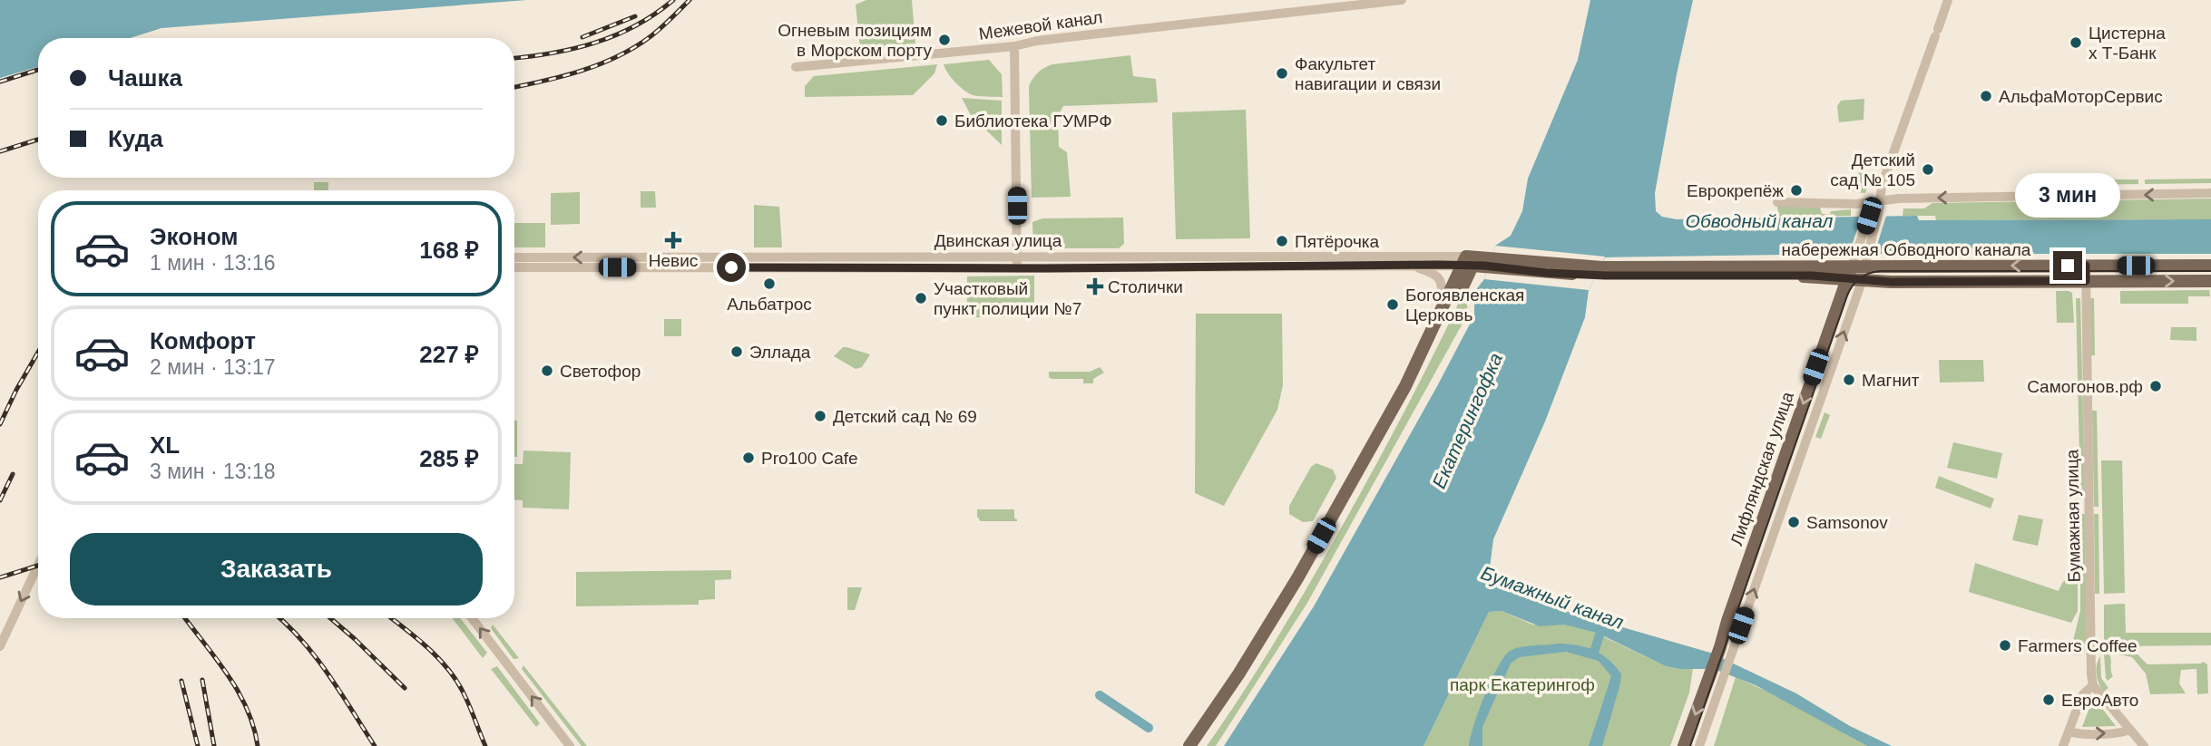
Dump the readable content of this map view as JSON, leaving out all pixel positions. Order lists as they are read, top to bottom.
{
  "streets": {
    "main road": ["Двинская улица", "набережная Обводного канала", "Лифляндская улица"],
    "street": ["Межевой канал", "Бумажная улица"]
  },
  "crossings": [
    ["Двинская улица", "набережная Обводного канала"],
    ["набережная Обводного канала", "Лифляндская улица"],
    ["набережная Обводного канала", "Бумажная улица"]
  ],
  "water": ["Обводный канал", "Екатерингофка", "Бумажный канал"],
  "parks": ["парк Екатерингоф"],
  "places": {
    "other": [
      "Огневым позициям в Морском порту",
      "Цистерна х Т-Банк",
      "Факультет навигации и связи",
      "АльфаМоторСервис",
      "Библиотека ГУМРФ",
      "Детский сад № 105",
      "Еврокрепёж",
      "Пятёрочка",
      "Альбатрос",
      "Участковый пункт полиции №7",
      "Богоявленская Церковь",
      "Эллада",
      "Светофор",
      "Магнит",
      "Самогонов.рф",
      "Детский сад № 69",
      "Pro100 Cafe",
      "Samsonov",
      "Farmers Coffee",
      "ЕвроАвто"
    ],
    "health": ["Невис", "Столички"]
  },
  "page": {
    "banner": ["Чашка", "Куда"],
    "bubble": "3 мин",
    "list": [
      {
        "name": "Эконом",
        "note": "1 мин · 13:16",
        "value": "168 ₽"
      },
      {
        "name": "Комфорт",
        "note": "2 мин · 13:17",
        "value": "227 ₽"
      },
      {
        "name": "XL",
        "note": "3 мин · 13:18",
        "value": "285 ₽"
      }
    ],
    "buttons": "Заказать"
  }
}
